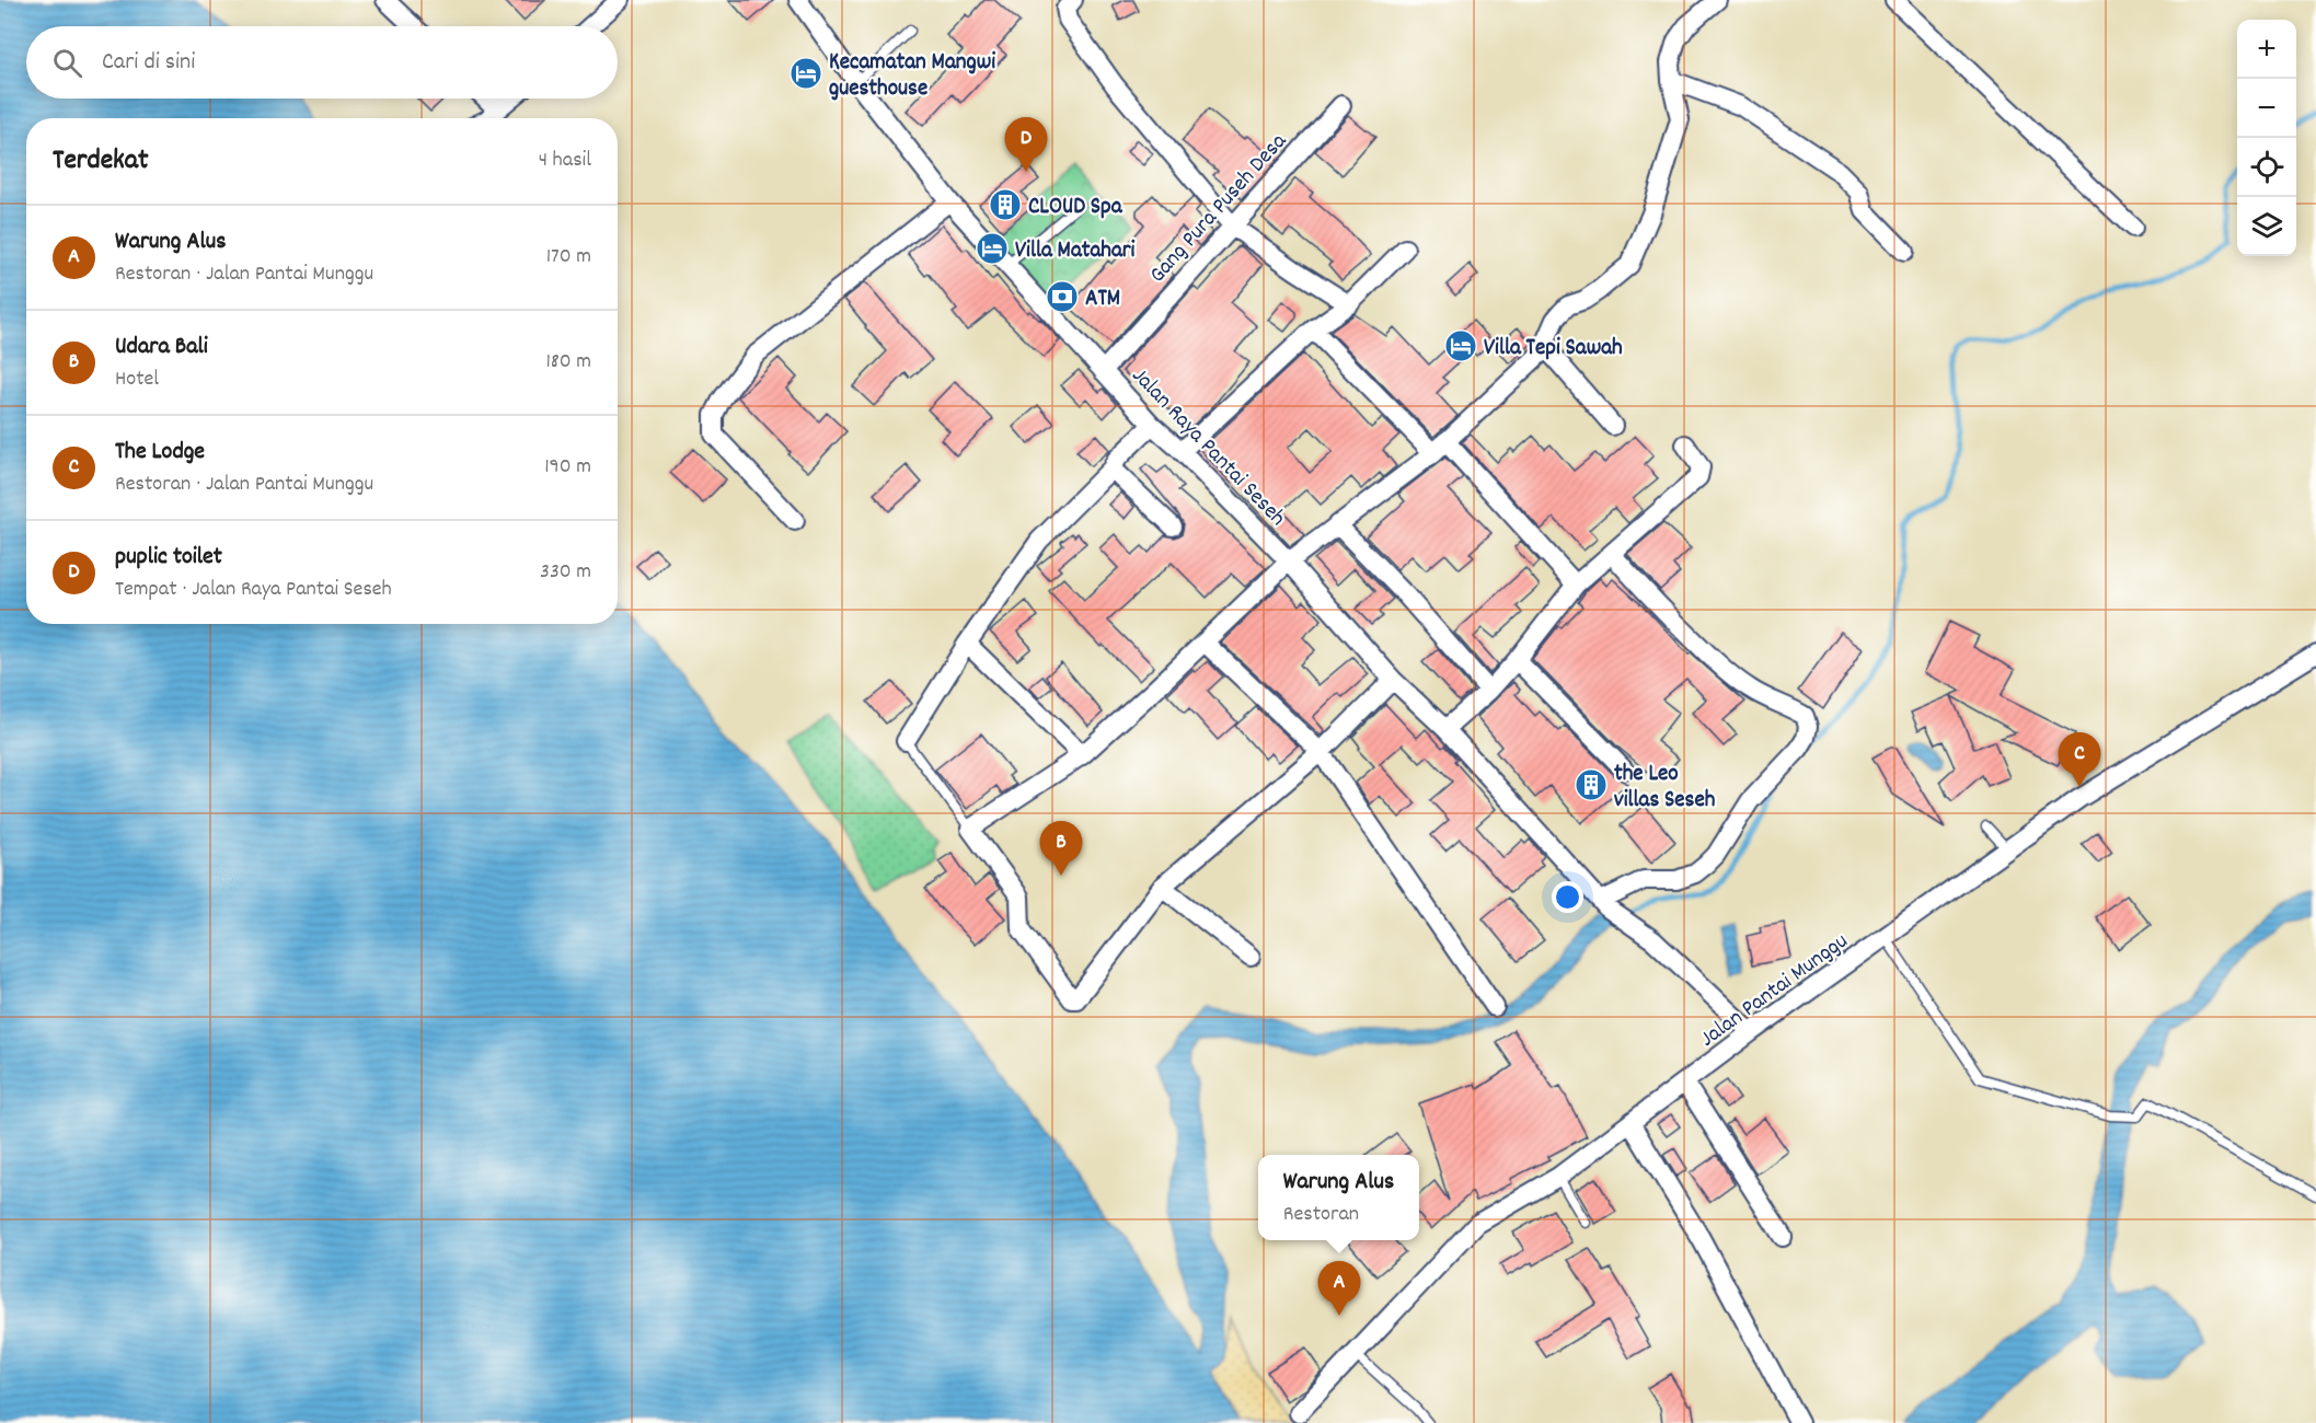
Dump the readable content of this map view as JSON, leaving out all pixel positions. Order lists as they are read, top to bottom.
{
  "streets": {
    "street": ["Gang Pura Puseh Desa", "Jalan Raya Pantai Seseh", "Jalan Pantai Munggu"]
  },
  "crossings": [
    ["Gang Pura Puseh Desa", "Jalan Raya Pantai Seseh"],
    ["Jalan Raya Pantai Seseh", "Jalan Pantai Munggu"]
  ],
  "places": {
    "hotel": ["Kecamatan Mangwi guesthouse", "Villa Matahari", "Villa Tepi Sawah"],
    "building": ["CLOUD Spa", "the Leo villas Seseh"],
    "bank": ["ATM"]
  },
  "page": {
    "map_buttons": ["+", "−"],
    "search": "Cari di sini",
    "pins": [
      "D",
      "C",
      "B",
      "A"
    ],
    "heading": ["Terdekat", "4 hasil"],
    "list": [
      {
        "mark": "A",
        "name": "Warung Alus",
        "note": "Restoran · Jalan Pantai Munggu",
        "value": "170 m"
      },
      {
        "mark": "B",
        "name": "Udara Bali",
        "note": "Hotel",
        "value": "180 m"
      },
      {
        "mark": "C",
        "name": "The Lodge",
        "note": "Restoran · Jalan Pantai Munggu",
        "value": "190 m"
      },
      {
        "mark": "D",
        "name": "puplic toilet",
        "note": "Tempat · Jalan Raya Pantai Seseh",
        "value": "330 m"
      }
    ],
    "popup": ["Warung Alus", "Restoran"]
  }
}
